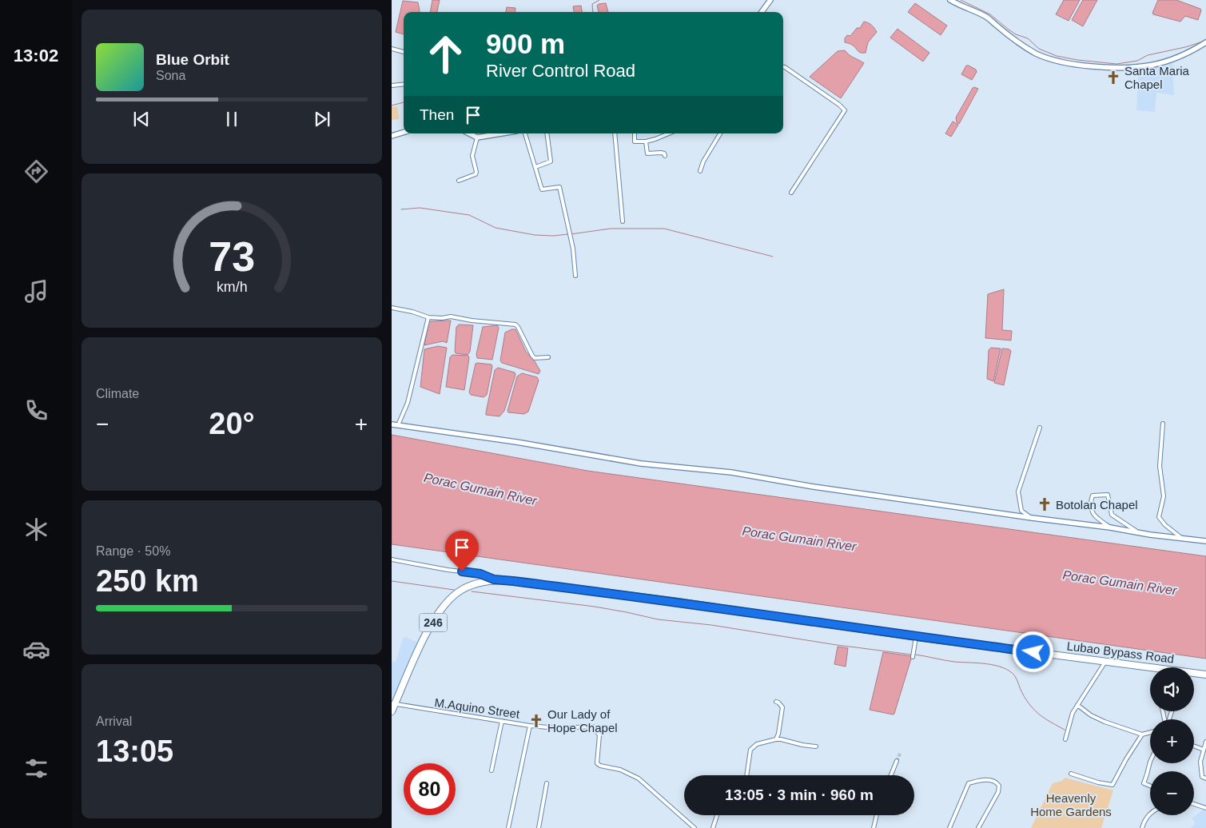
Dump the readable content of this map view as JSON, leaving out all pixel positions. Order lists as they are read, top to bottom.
{
  "streets": {
    "highway": ["246", "Lubao Bypass Road"],
    "street": ["M.Aquino Street"]
  },
  "crossings": [
    ["Lubao Bypass Road", "M.Aquino Street"]
  ],
  "water": ["Porac Gumain River"],
  "parks": ["Heavenly Home Gardens"],
  "places": {
    "church": ["Santa Maria Chapel", "Botolan Chapel", "Our Lady of Hope Chapel"]
  },
  "page": {
    "tabs": "13:02",
    "turn": ["900 m", "River Control Road"],
    "song": ["Blue Orbit", "Sona"],
    "then": "Then",
    "tile": [
      "Climate",
      ["Range · 50%", "250 km"],
      ["Arrival", "13:05"]
    ],
    "heat": ["−", "20°", "+"],
    "map_buttons": ["+", "−"],
    "limit": "80",
    "trip": "13:05 · 3 min · 960 m",
    "gauge": ["73", "km/h"]
  }
}
